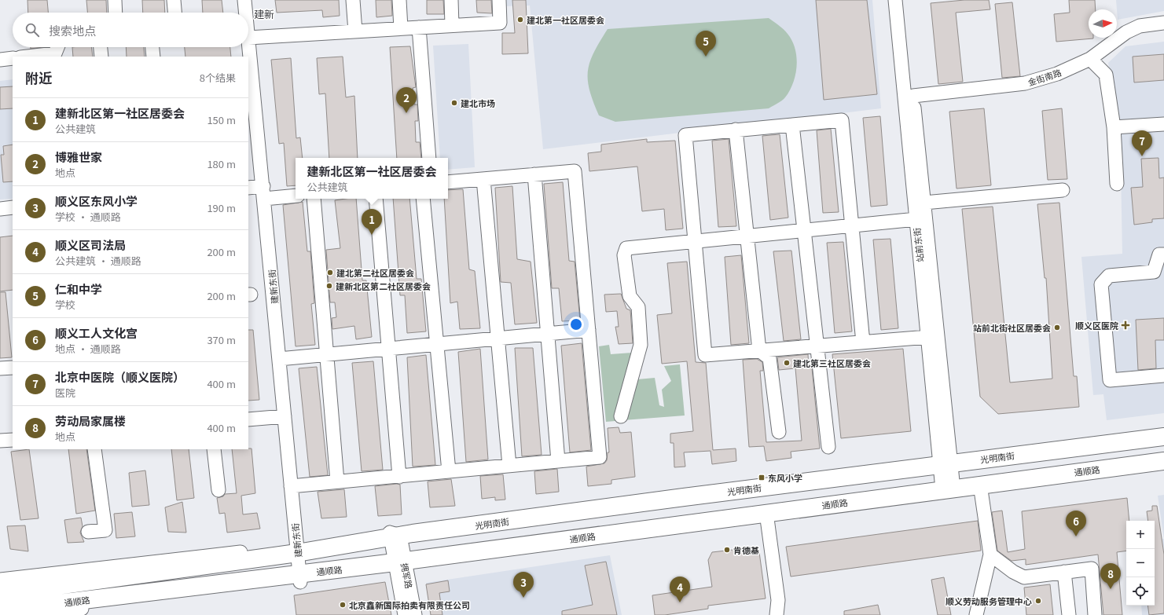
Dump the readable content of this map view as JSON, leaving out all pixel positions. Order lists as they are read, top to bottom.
{
  "streets": {
    "main road": ["光明南街", "通顺路"],
    "street": [
      "金街南路",
      "站前东街",
      "建新东街",
      "拥军路"
    ]
  },
  "crossings": [
    ["金街南路", "站前东街"],
    ["站前东街", "光明南街"],
    ["站前东街", "通顺路"],
    ["建新东街", "通顺路"],
    ["光明南街", "通顺路"],
    ["光明南街", "拥军路"],
    ["通顺路", "拥军路"]
  ],
  "districts": ["建新"],
  "places": {
    "other": [
      "建北第一社区居委会",
      "建北市场",
      "建北第二社区居委会",
      "建新北区第二社区居委会",
      "站前北街社区居委会",
      "建北第三社区居委会",
      "肯德基",
      "顺义劳动服务管理中心",
      "北京鑫新国际拍卖有限责任公司"
    ],
    "health": ["顺义区医院"],
    "transit": ["东风小学"]
  },
  "north": "right",
  "page": {
    "search": "搜索地点",
    "pins": [
      "5",
      "2",
      "7",
      "1",
      "6",
      "8",
      "3",
      "4"
    ],
    "heading": ["附近", "8个结果"],
    "list": [
      {
        "mark": "1",
        "name": "建新北区第一社区居委会",
        "note": "公共建筑",
        "value": "150 m"
      },
      {
        "mark": "2",
        "name": "博雅世家",
        "note": "地点",
        "value": "180 m"
      },
      {
        "mark": "3",
        "name": "顺义区东风小学",
        "note": "学校 · 通顺路",
        "value": "190 m"
      },
      {
        "mark": "4",
        "name": "顺义区司法局",
        "note": "公共建筑 · 通顺路",
        "value": "200 m"
      },
      {
        "mark": "5",
        "name": "仁和中学",
        "note": "学校",
        "value": "200 m"
      },
      {
        "mark": "6",
        "name": "顺义工人文化宫",
        "note": "地点 · 通顺路",
        "value": "370 m"
      },
      {
        "mark": "7",
        "name": "北京中医院（顺义医院）",
        "note": "医院",
        "value": "400 m"
      },
      {
        "mark": "8",
        "name": "劳动局家属楼",
        "note": "地点",
        "value": "400 m"
      }
    ],
    "popup": ["建新北区第一社区居委会", "公共建筑"],
    "map_buttons": ["+", "−"]
  }
}
